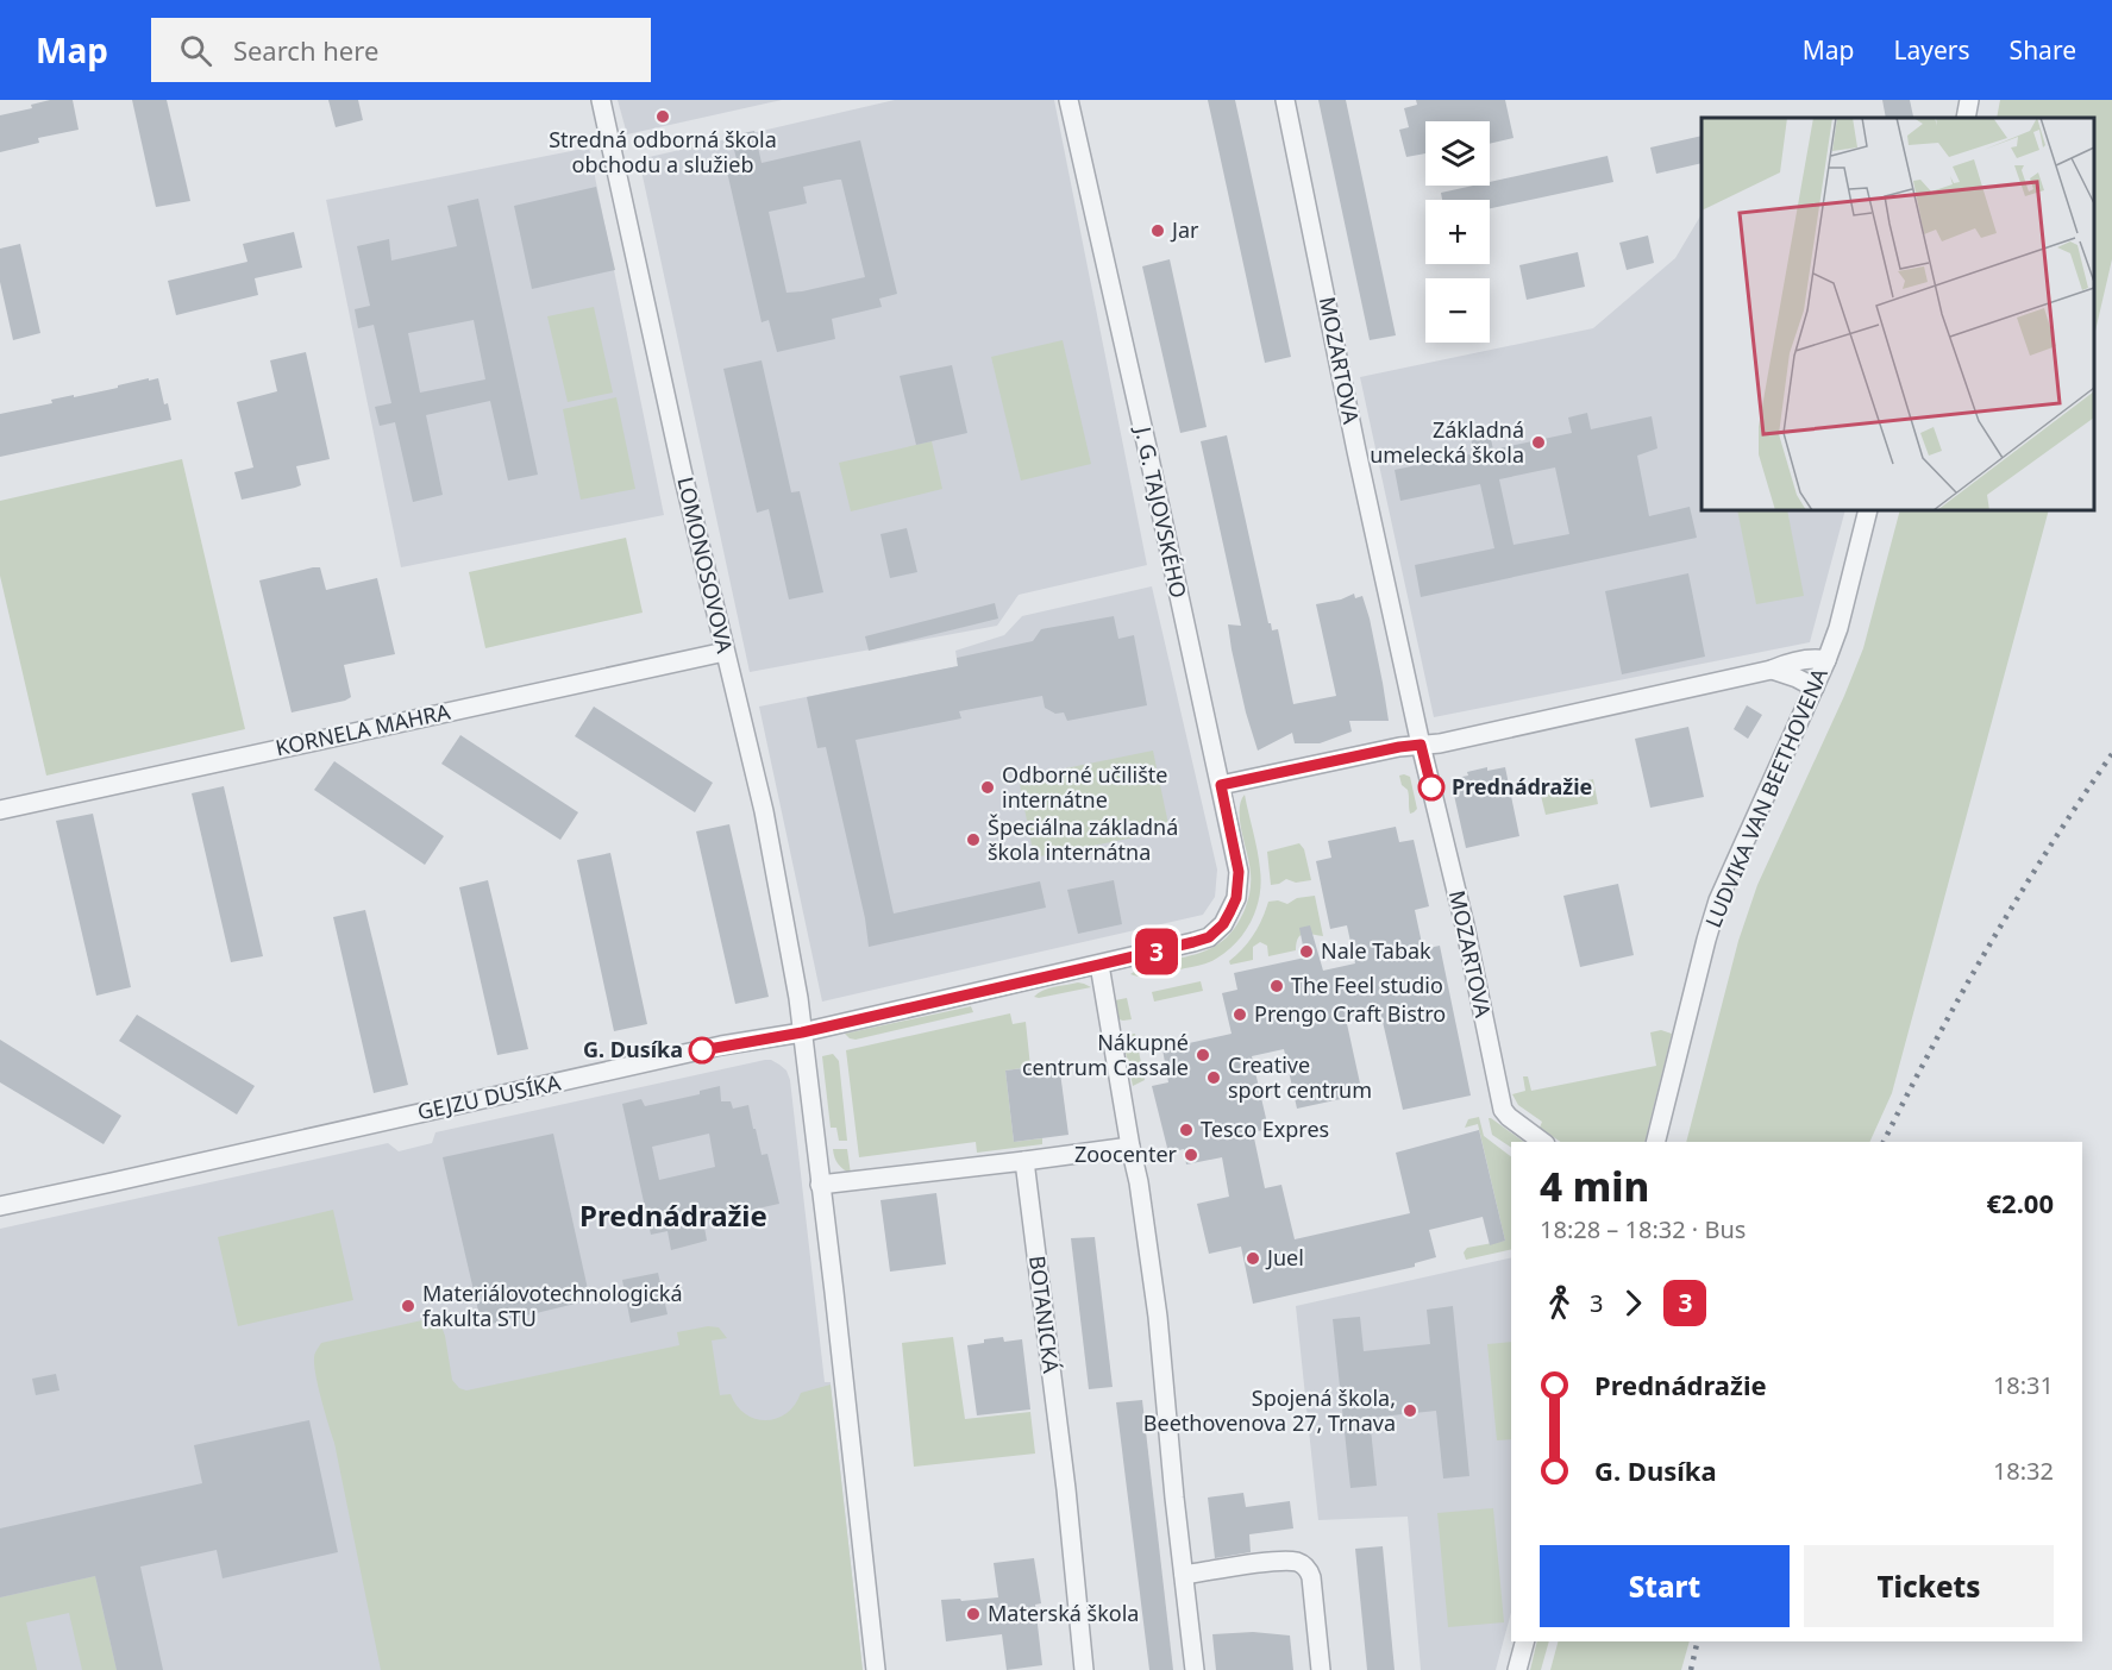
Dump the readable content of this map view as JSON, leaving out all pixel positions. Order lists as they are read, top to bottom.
{
  "streets": {
    "street": [
      "MOZARTOVA",
      "J. G. TAJOVSKÉHO",
      "LOMONOSOVOVA",
      "KORNELA MAHRA",
      "LUDVIKA VAN BEETHOVENA",
      "GEJZU DUSÍKA",
      "BOTANICKÁ"
    ]
  },
  "crossings": [
    ["J. G. TAJOVSKÉHO", "GEJZU DUSÍKA"],
    ["LOMONOSOVOVA", "KORNELA MAHRA"],
    ["LOMONOSOVOVA", "GEJZU DUSÍKA"]
  ],
  "districts": ["Prednádražie"],
  "places": [
    "Stredná odborná škola obchodu a služieb",
    "Jar",
    "Základná umelecká škola",
    "Odborné učilište internátne",
    "Prednádražie",
    "Špeciálna základná škola internátna",
    "Nale Tabak",
    "The Feel studio",
    "Prengo Craft Bistro",
    "G. Dusíka",
    "Nákupné centrum Cassale",
    "Creative sport centrum",
    "Tesco Expres",
    "Zoocenter",
    "Juel",
    "Materiálovotechnologická fakulta STU",
    "Spojená škola, Beethovenova 27, Trnava",
    "Materská škola"
  ],
  "lines": ["bus line 3"],
  "page": {
    "header": "Map",
    "search": "Search here",
    "nav": ["Map", "Layers", "Share"],
    "on_map": "3",
    "map_buttons": ["+", "−"],
    "heading": ["4 min", "18:28 – 18:32 · Bus", "€2.00"],
    "legs": ["3", "3"],
    "list": [
      {
        "name": "Prednádražie",
        "value": "18:31"
      },
      {
        "name": "G. Dusíka",
        "value": "18:32"
      }
    ],
    "buttons": ["Start", "Tickets"]
  }
}
